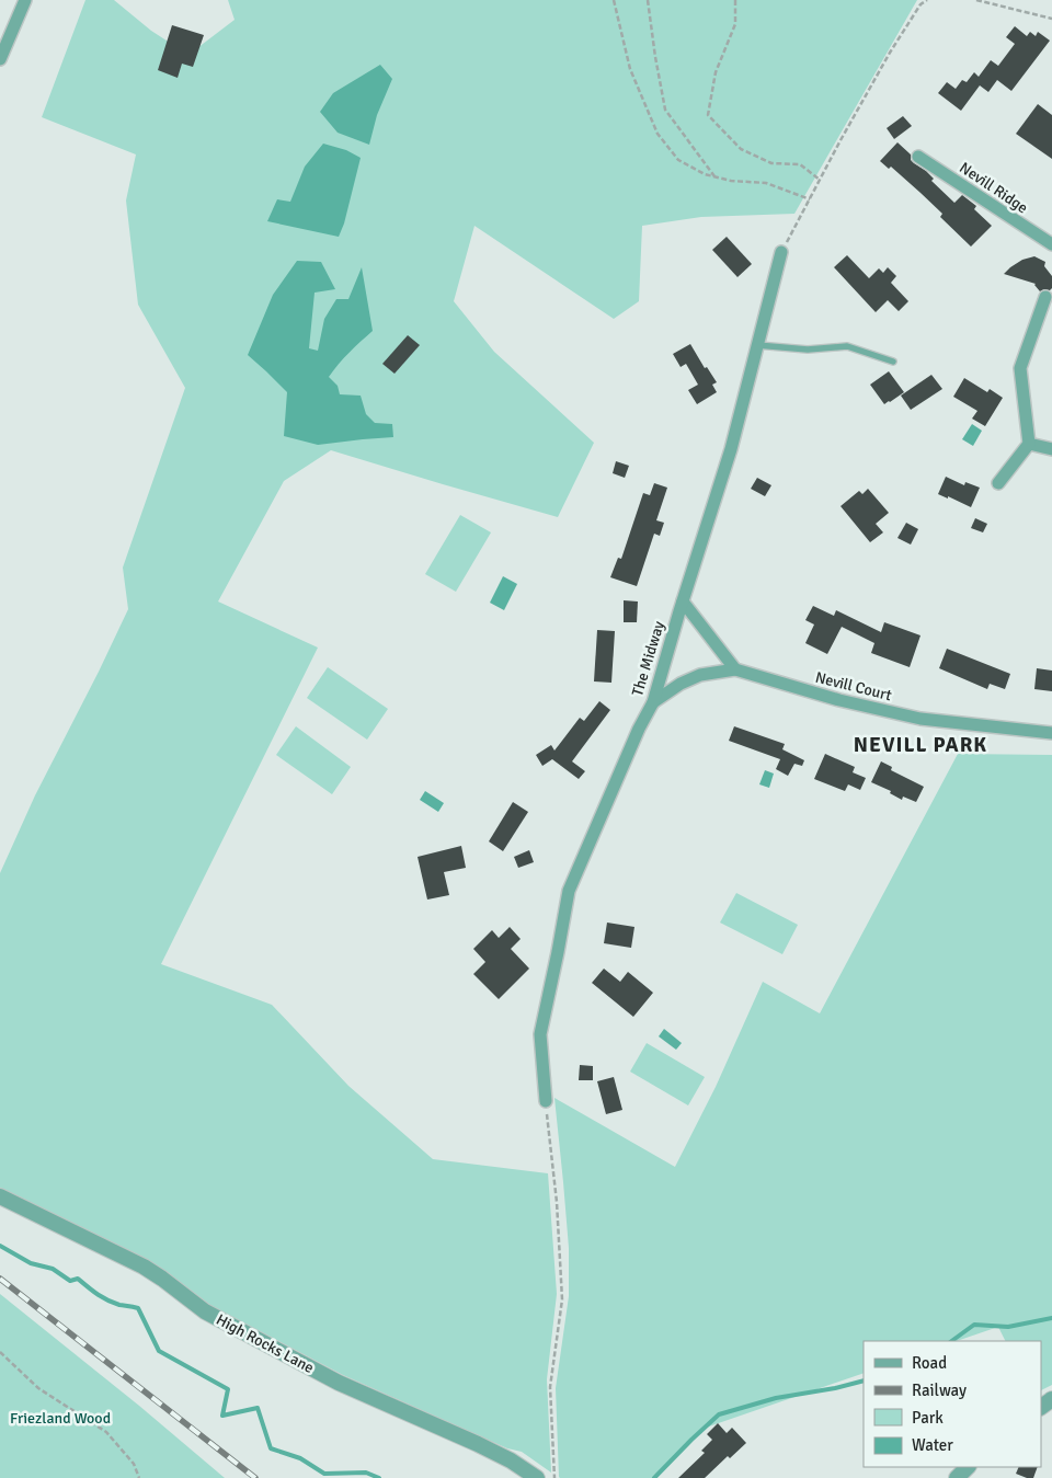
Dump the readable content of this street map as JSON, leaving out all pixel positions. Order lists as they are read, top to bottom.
{
  "streets": {
    "street": [
      "Nevill Ridge",
      "The Midway",
      "Nevill Court",
      "High Rocks Lane"
    ]
  },
  "districts": ["NEVILL PARK"],
  "parks": ["Friezland Wood"],
  "legend": [
    "Road",
    "Railway",
    "Park",
    "Water"
  ]
}
